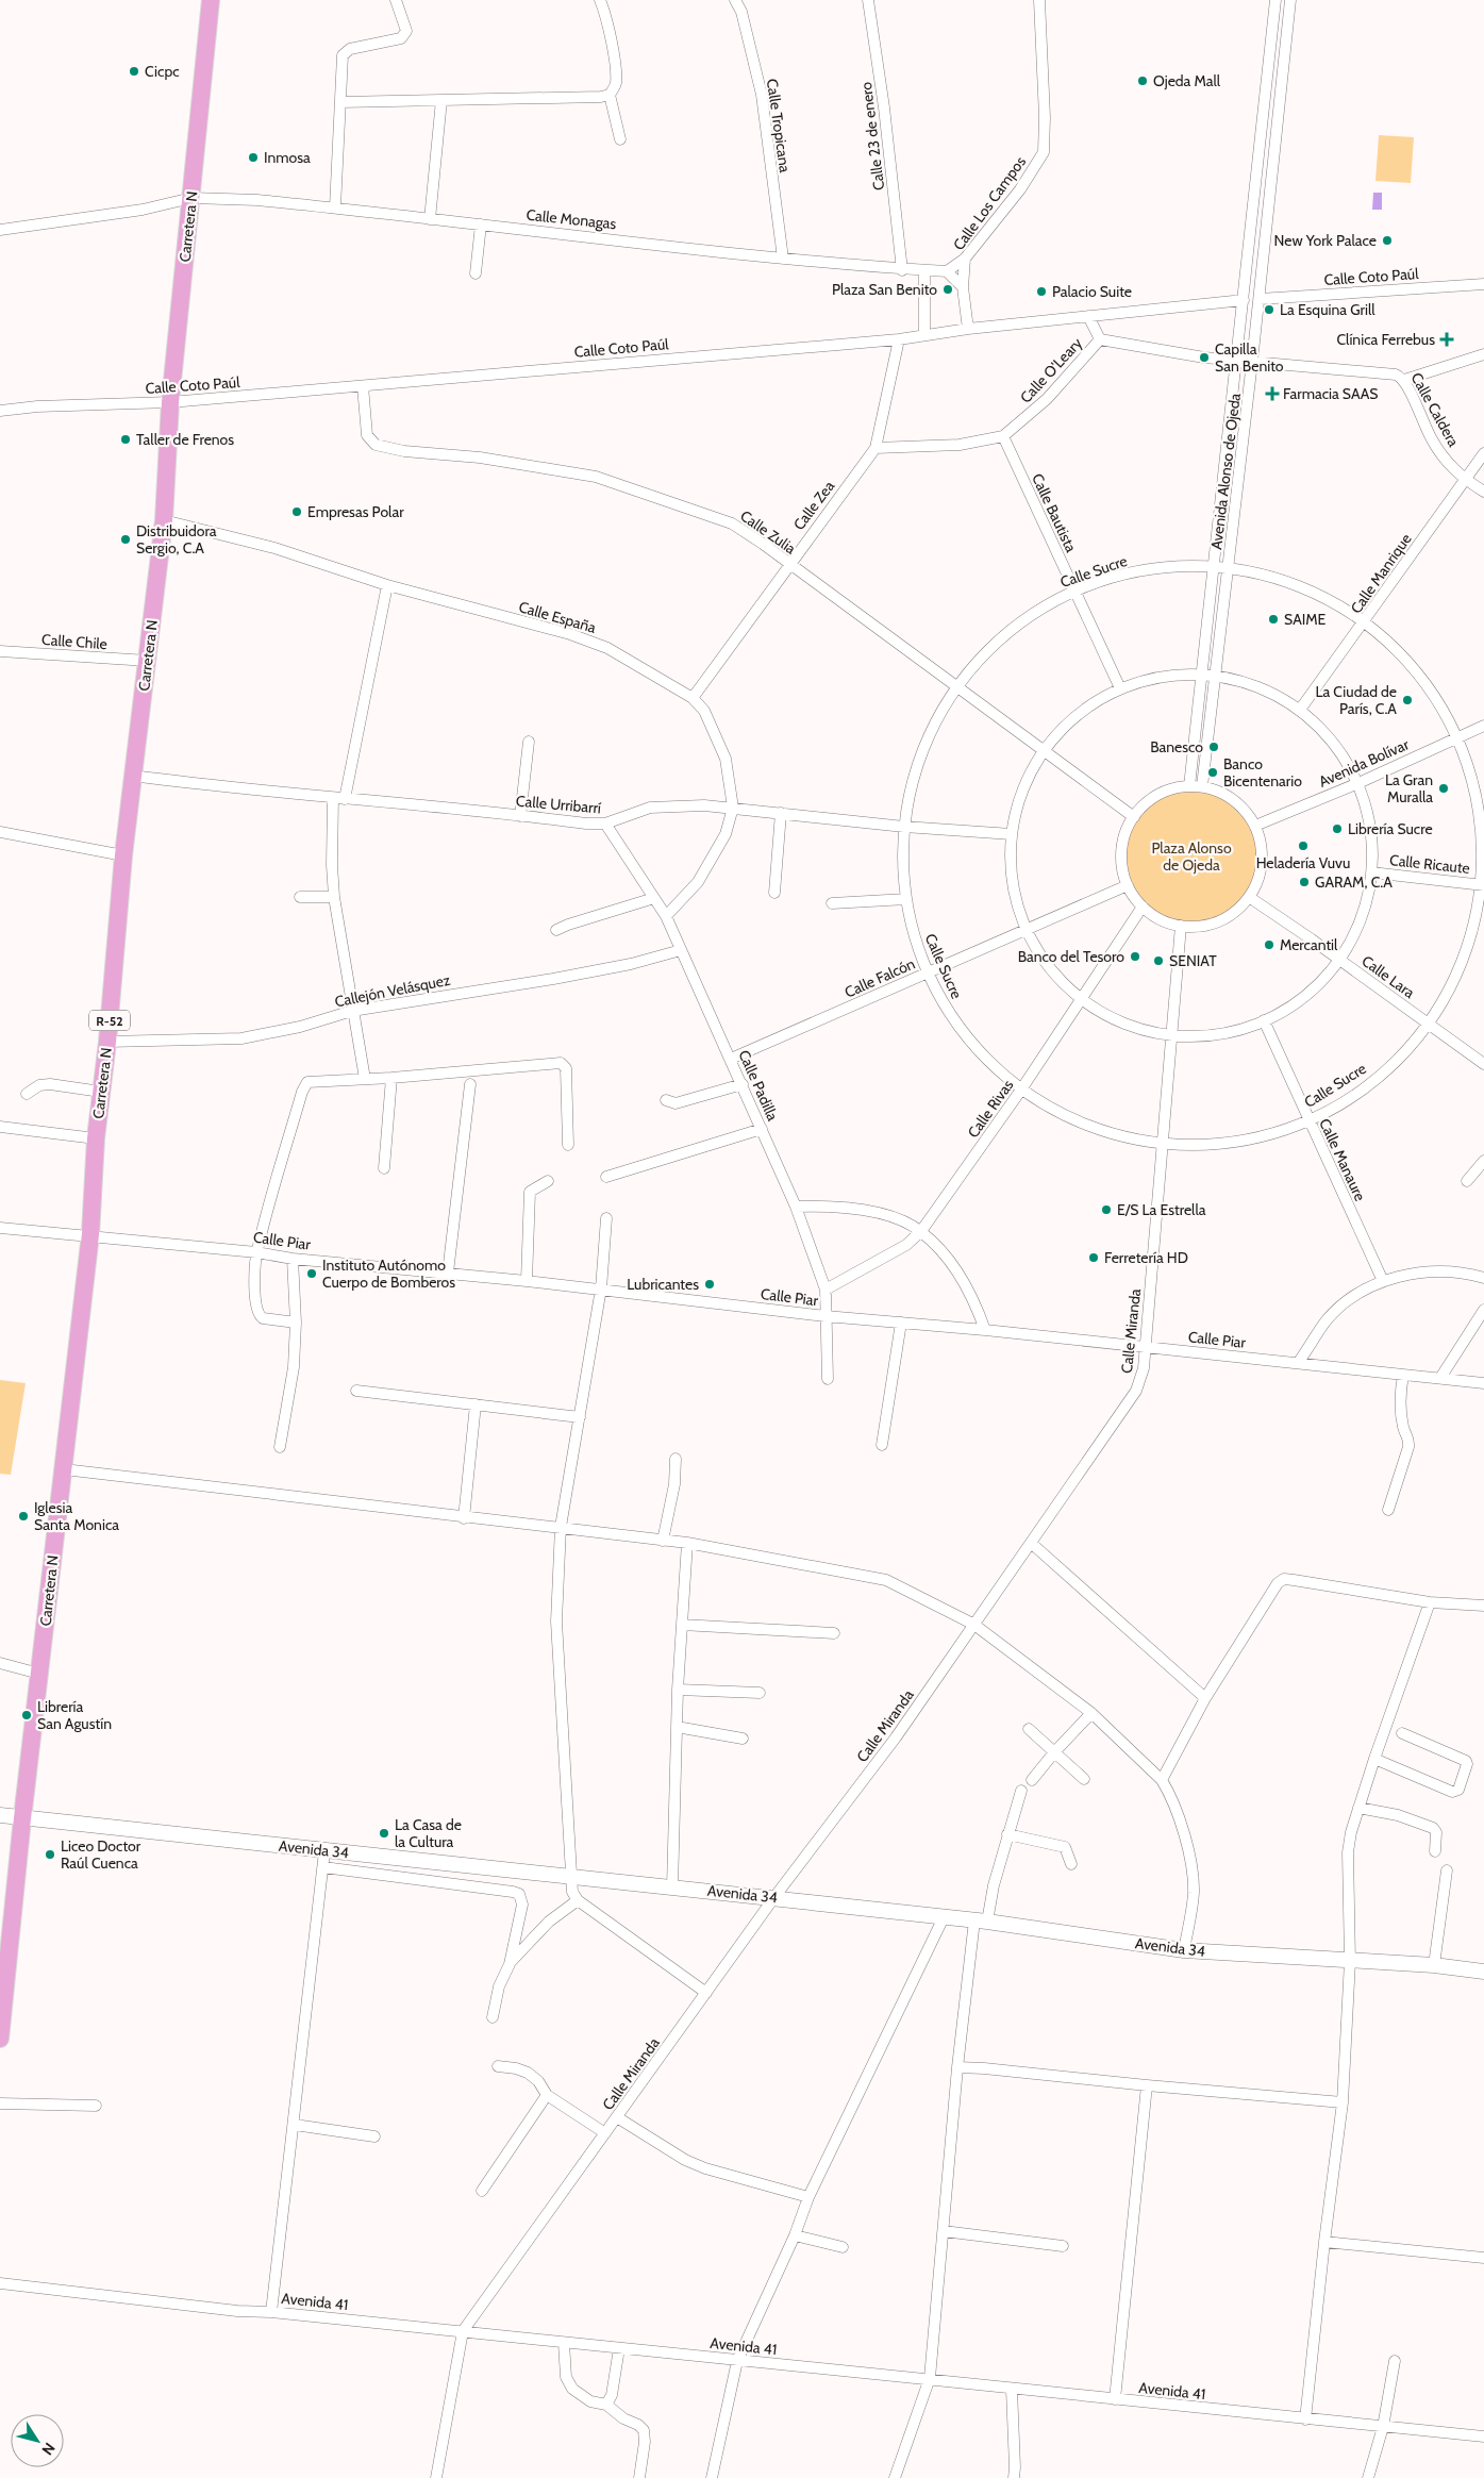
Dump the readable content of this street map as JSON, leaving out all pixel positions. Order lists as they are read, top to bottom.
{
  "streets": {
    "main road": ["Carretera N", "R-52"],
    "street": [
      "Calle Tropicana",
      "Calle 23 de enero",
      "Calle Los Campos",
      "Calle Monagas",
      "Calle Coto Paúl",
      "Calle O'Leary",
      "Calle Caldera",
      "Avenida Alonso de Ojeda",
      "Calle Zea",
      "Calle Bautista",
      "Calle Zulia",
      "Calle Sucre",
      "Calle Manrique",
      "Calle España",
      "Calle Chile",
      "Avenida Bolívar",
      "Calle Urribarrí",
      "Calle Ricaute",
      "Calle Lara",
      "Calle Falcón",
      "Callejón Velásquez",
      "Calle Padilla",
      "Calle Rivas",
      "Calle Manaure",
      "Calle Piar",
      "Calle Miranda",
      "Avenida 34",
      "Avenida 41"
    ]
  },
  "crossings": [
    ["Calle Tropicana", "Calle Monagas"],
    ["Calle 23 de enero", "Calle Monagas"],
    ["Calle Los Campos", "Calle Coto Paúl"],
    ["Calle Monagas", "Carretera N"],
    ["Carretera N", "Calle Coto Paúl"],
    ["Carretera N", "Calle España"],
    ["Carretera N", "Calle Chile"],
    ["Carretera N", "Calle Urribarrí"],
    ["Carretera N", "Callejón Velásquez"],
    ["Carretera N", "Calle Piar"],
    ["Carretera N", "Avenida 34"],
    ["Calle Coto Paúl", "Avenida Alonso de Ojeda"],
    ["Calle Coto Paúl", "Calle Zea"],
    ["Calle Coto Paúl", "Calle Zulia"],
    ["Calle O'Leary", "Calle Caldera"],
    ["Calle O'Leary", "Avenida Alonso de Ojeda"],
    ["Calle O'Leary", "Calle Zea"],
    ["Calle O'Leary", "Calle Bautista"],
    ["Calle Caldera", "Avenida Alonso de Ojeda"],
    ["Calle Caldera", "Calle Manrique"],
    ["Avenida Alonso de Ojeda", "Calle Zulia"],
    ["Avenida Alonso de Ojeda", "Calle Sucre"],
    ["Avenida Alonso de Ojeda", "Avenida Bolívar"],
    ["Avenida Alonso de Ojeda", "Calle Lara"],
    ["Avenida Alonso de Ojeda", "Calle Falcón"],
    ["Avenida Alonso de Ojeda", "Calle Rivas"],
    ["Avenida Alonso de Ojeda", "Calle Miranda"],
    ["Calle Zea", "Calle Zulia"],
    ["Calle Zea", "Calle España"],
    ["Calle Bautista", "Calle Sucre"],
    ["Calle Zulia", "Calle Sucre"],
    ["Calle Zulia", "Avenida Bolívar"],
    ["Calle Zulia", "Calle Lara"],
    ["Calle Zulia", "Calle Falcón"],
    ["Calle Zulia", "Calle Rivas"],
    ["Calle Zulia", "Calle Miranda"],
    ["Calle Sucre", "Calle Manrique"],
    ["Calle Sucre", "Avenida Bolívar"],
    ["Calle Sucre", "Calle Urribarrí"],
    ["Calle Sucre", "Calle Ricaute"],
    ["Calle Sucre", "Calle Lara"],
    ["Calle Sucre", "Calle Falcón"],
    ["Calle Sucre", "Calle Rivas"],
    ["Calle Sucre", "Calle Manaure"],
    ["Calle Sucre", "Calle Miranda"],
    ["Calle España", "Calle Urribarrí"],
    ["Calle España", "Calle Padilla"],
    ["Avenida Bolívar", "Calle Lara"],
    ["Avenida Bolívar", "Calle Falcón"],
    ["Avenida Bolívar", "Calle Rivas"],
    ["Avenida Bolívar", "Calle Miranda"],
    ["Calle Urribarrí", "Calle Padilla"],
    ["Calle Lara", "Calle Falcón"],
    ["Calle Lara", "Calle Rivas"],
    ["Calle Lara", "Calle Miranda"],
    ["Calle Falcón", "Calle Padilla"],
    ["Calle Falcón", "Calle Rivas"],
    ["Calle Falcón", "Calle Miranda"],
    ["Callejón Velásquez", "Calle Padilla"],
    ["Calle Padilla", "Calle Rivas"],
    ["Calle Padilla", "Calle Piar"],
    ["Calle Rivas", "Calle Miranda"],
    ["Calle Piar", "Calle Miranda"],
    ["Calle Miranda", "Avenida 34"],
    ["Calle Miranda", "Avenida 41"]
  ],
  "parks": ["Plaza Alonso de Ojeda"],
  "places": {
    "other": [
      "Cicpc",
      "Ojeda Mall",
      "Inmosa",
      "New York Palace",
      "Plaza San Benito",
      "Palacio Suite",
      "La Esquina Grill",
      "Capilla San Benito",
      "Taller de Frenos",
      "Empresas Polar",
      "Distribuidora Sergio, C.A",
      "SAIME",
      "La Ciudad de París, C.A",
      "Banesco",
      "Banco Bicentenario",
      "La Gran Muralla",
      "Librería Sucre",
      "Heladería Vuvu",
      "GARAM, C.A",
      "Mercantil",
      "Banco del Tesoro",
      "SENIAT",
      "E/S La Estrella",
      "Ferretería HD",
      "Instituto Autónomo Cuerpo de Bomberos",
      "Lubricantes",
      "Iglesia Santa Monica",
      "Librería San Agustín",
      "La Casa de la Cultura",
      "Liceo Doctor Raúl Cuenca"
    ],
    "health": ["Clínica Ferrebus", "Farmacia SAAS"]
  },
  "north": "bottom right"
}
